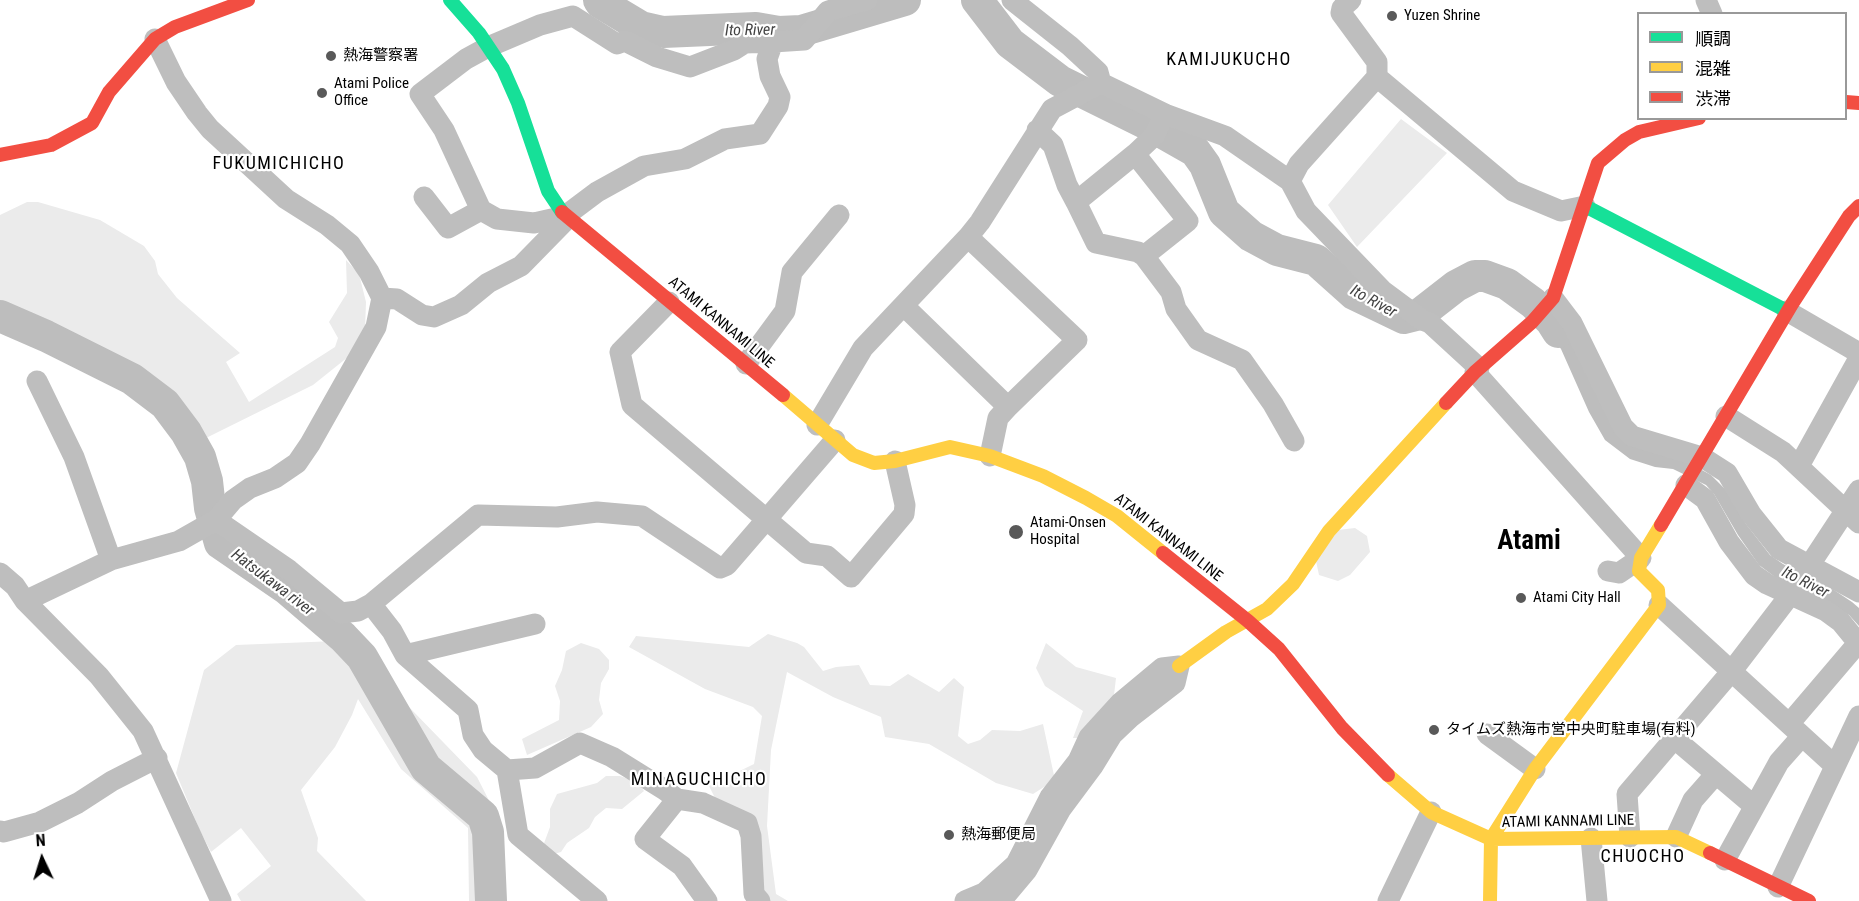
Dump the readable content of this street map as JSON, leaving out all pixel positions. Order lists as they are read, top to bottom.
{
  "streets": {
    "main road": ["ATAMI KANNAMI LINE"]
  },
  "districts": [
    "KAMIJUKUCHO",
    "FUKUMICHICHO",
    "Atami",
    "MINAGUCHICHO",
    "CHUOCHO"
  ],
  "water": ["Ito River", "Hatsukawa river"],
  "places": [
    "Yuzen Shrine",
    "熱海警察署",
    "Atami Police Office",
    "Atami-Onsen Hospital",
    "Atami City Hall",
    "タイムズ熱海市営中央町駐車場(有料)",
    "熱海郵便局"
  ],
  "legend": ["順調", "混雑", "渋滞"],
  "north": "top"
}
